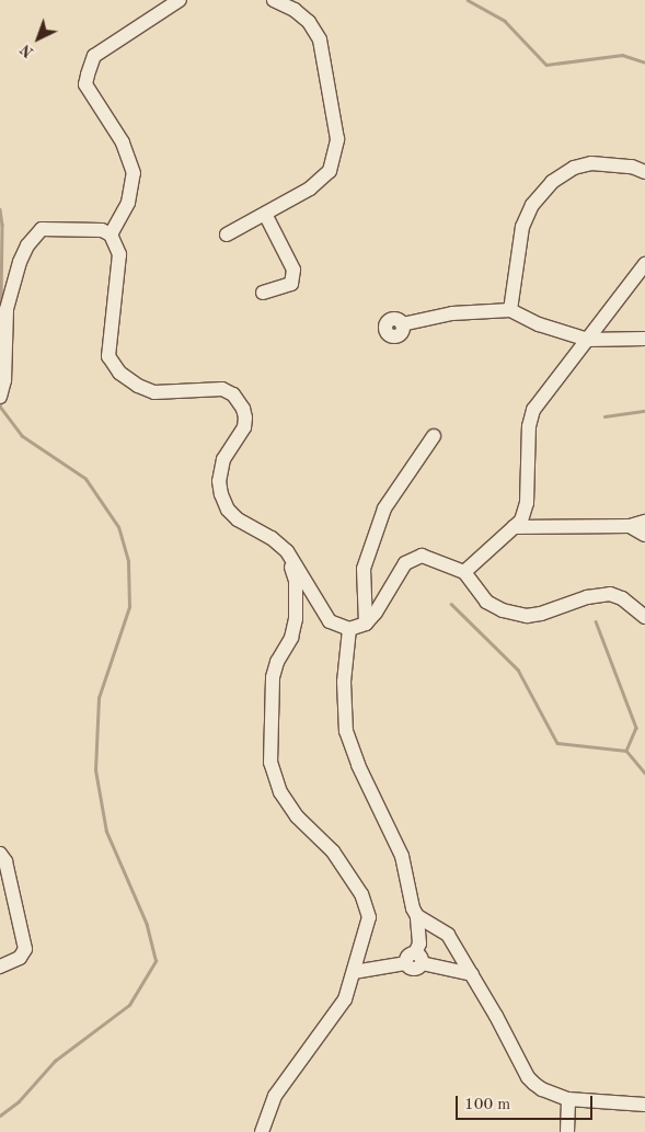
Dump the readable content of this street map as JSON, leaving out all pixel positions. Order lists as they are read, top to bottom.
{
  "scale_bar": "100 m",
  "north": "bottom left"
}
